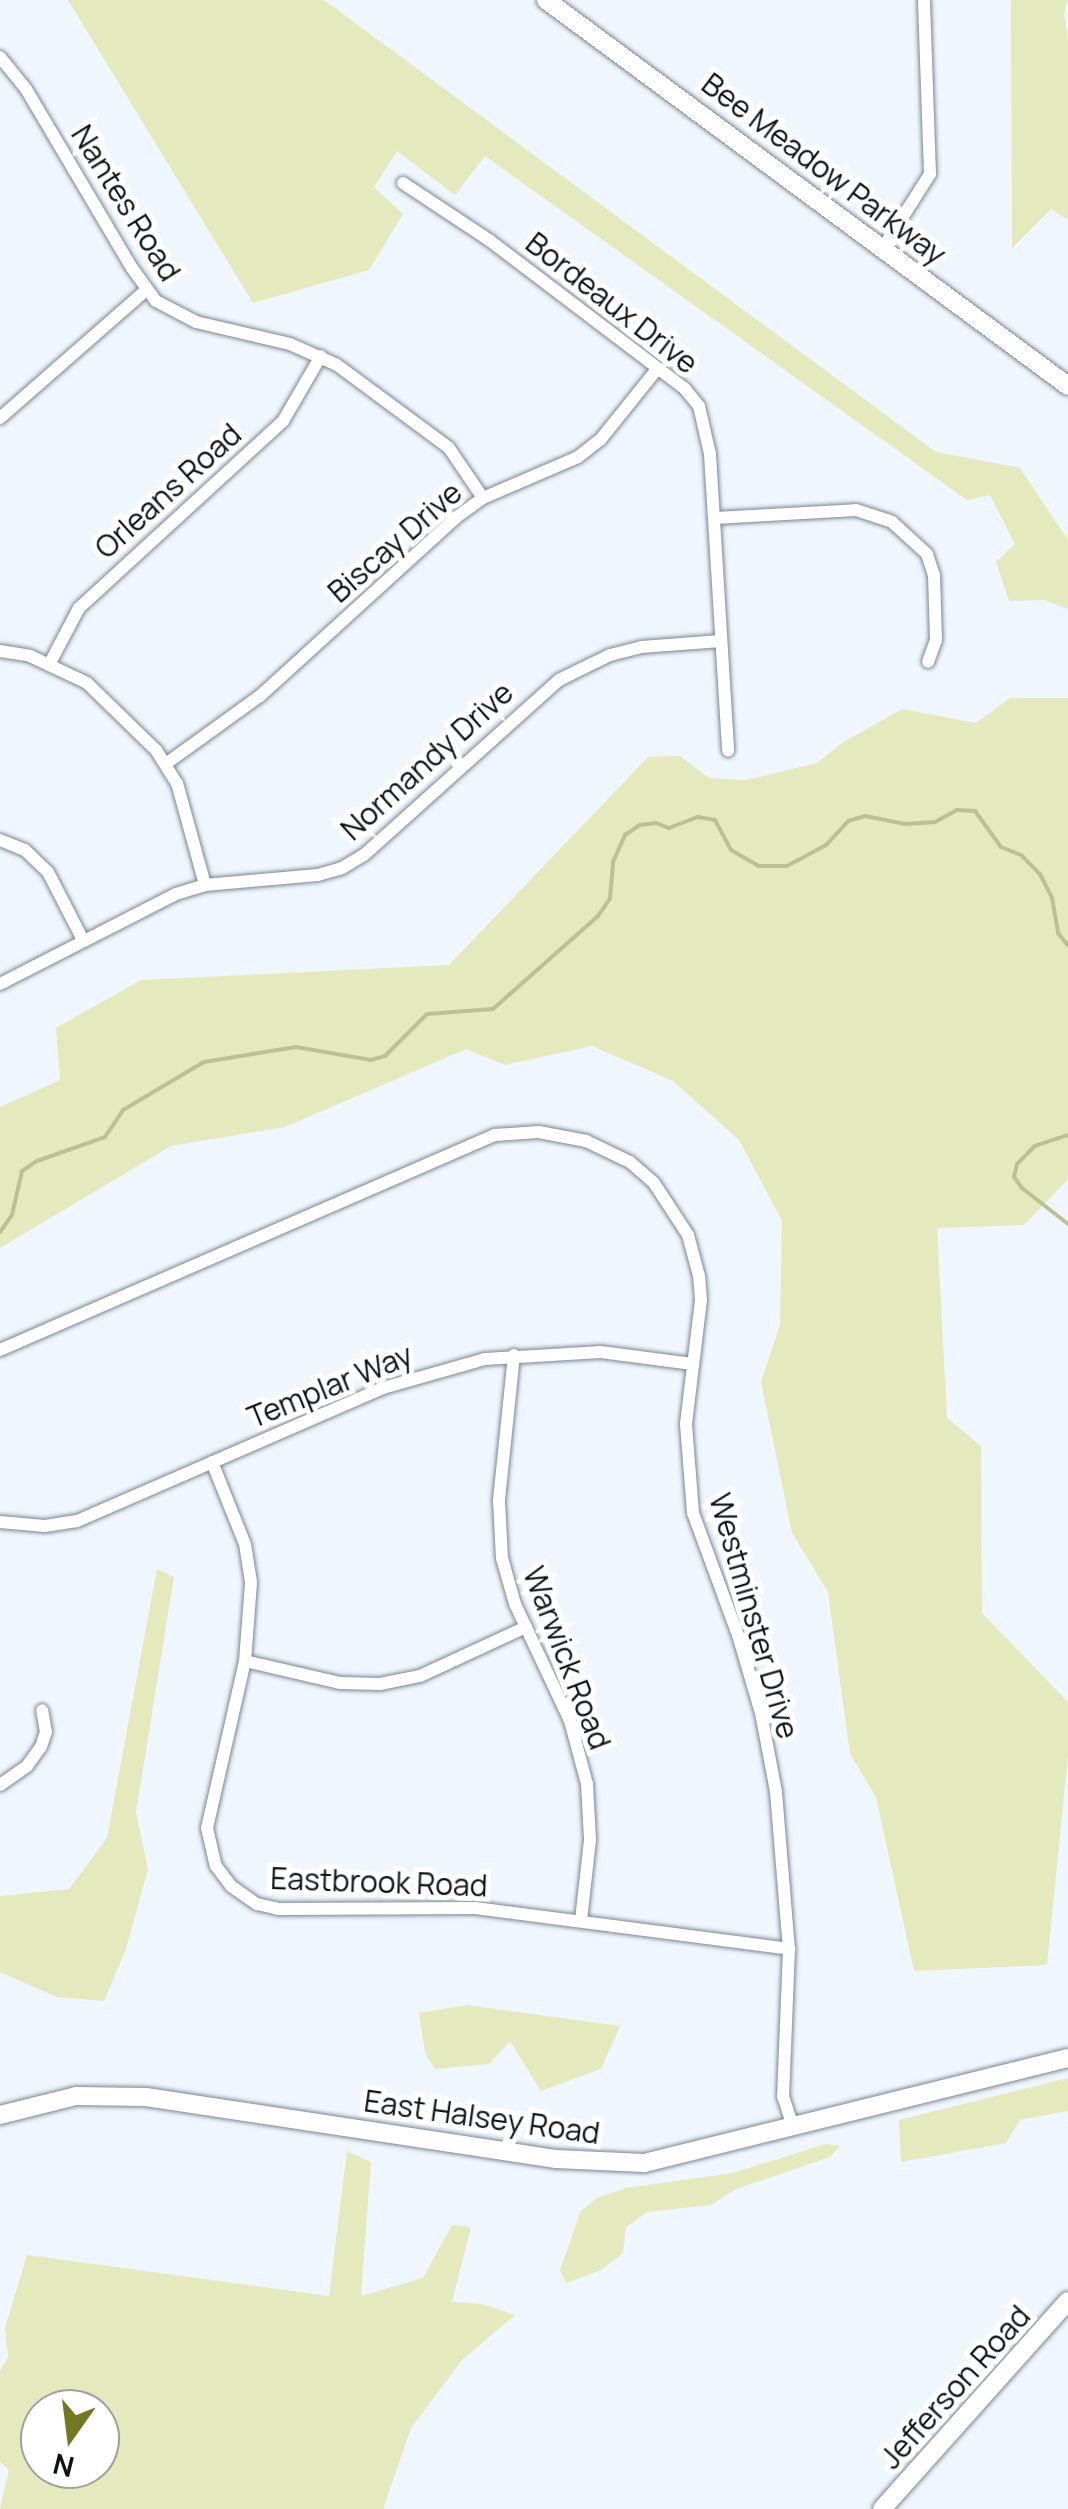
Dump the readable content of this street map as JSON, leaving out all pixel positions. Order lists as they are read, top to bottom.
{
  "streets": {
    "street": [
      "Bee Meadow Parkway",
      "Nantes Road",
      "Bordeaux Drive",
      "Orleans Road",
      "Biscay Drive",
      "Normandy Drive",
      "Templar Way",
      "Westminster Drive",
      "Warwick Road",
      "Eastbrook Road",
      "East Halsey Road",
      "Jefferson Road"
    ]
  },
  "crossings": [
    ["Nantes Road", "Orleans Road"],
    ["Nantes Road", "Biscay Drive"],
    ["Bordeaux Drive", "Biscay Drive"],
    ["Bordeaux Drive", "Normandy Drive"],
    ["Templar Way", "Westminster Drive"],
    ["Templar Way", "Warwick Road"],
    ["Templar Way", "Eastbrook Road"],
    ["Westminster Drive", "Eastbrook Road"],
    ["Westminster Drive", "East Halsey Road"],
    ["Warwick Road", "Eastbrook Road"]
  ],
  "north": "bottom"
}
